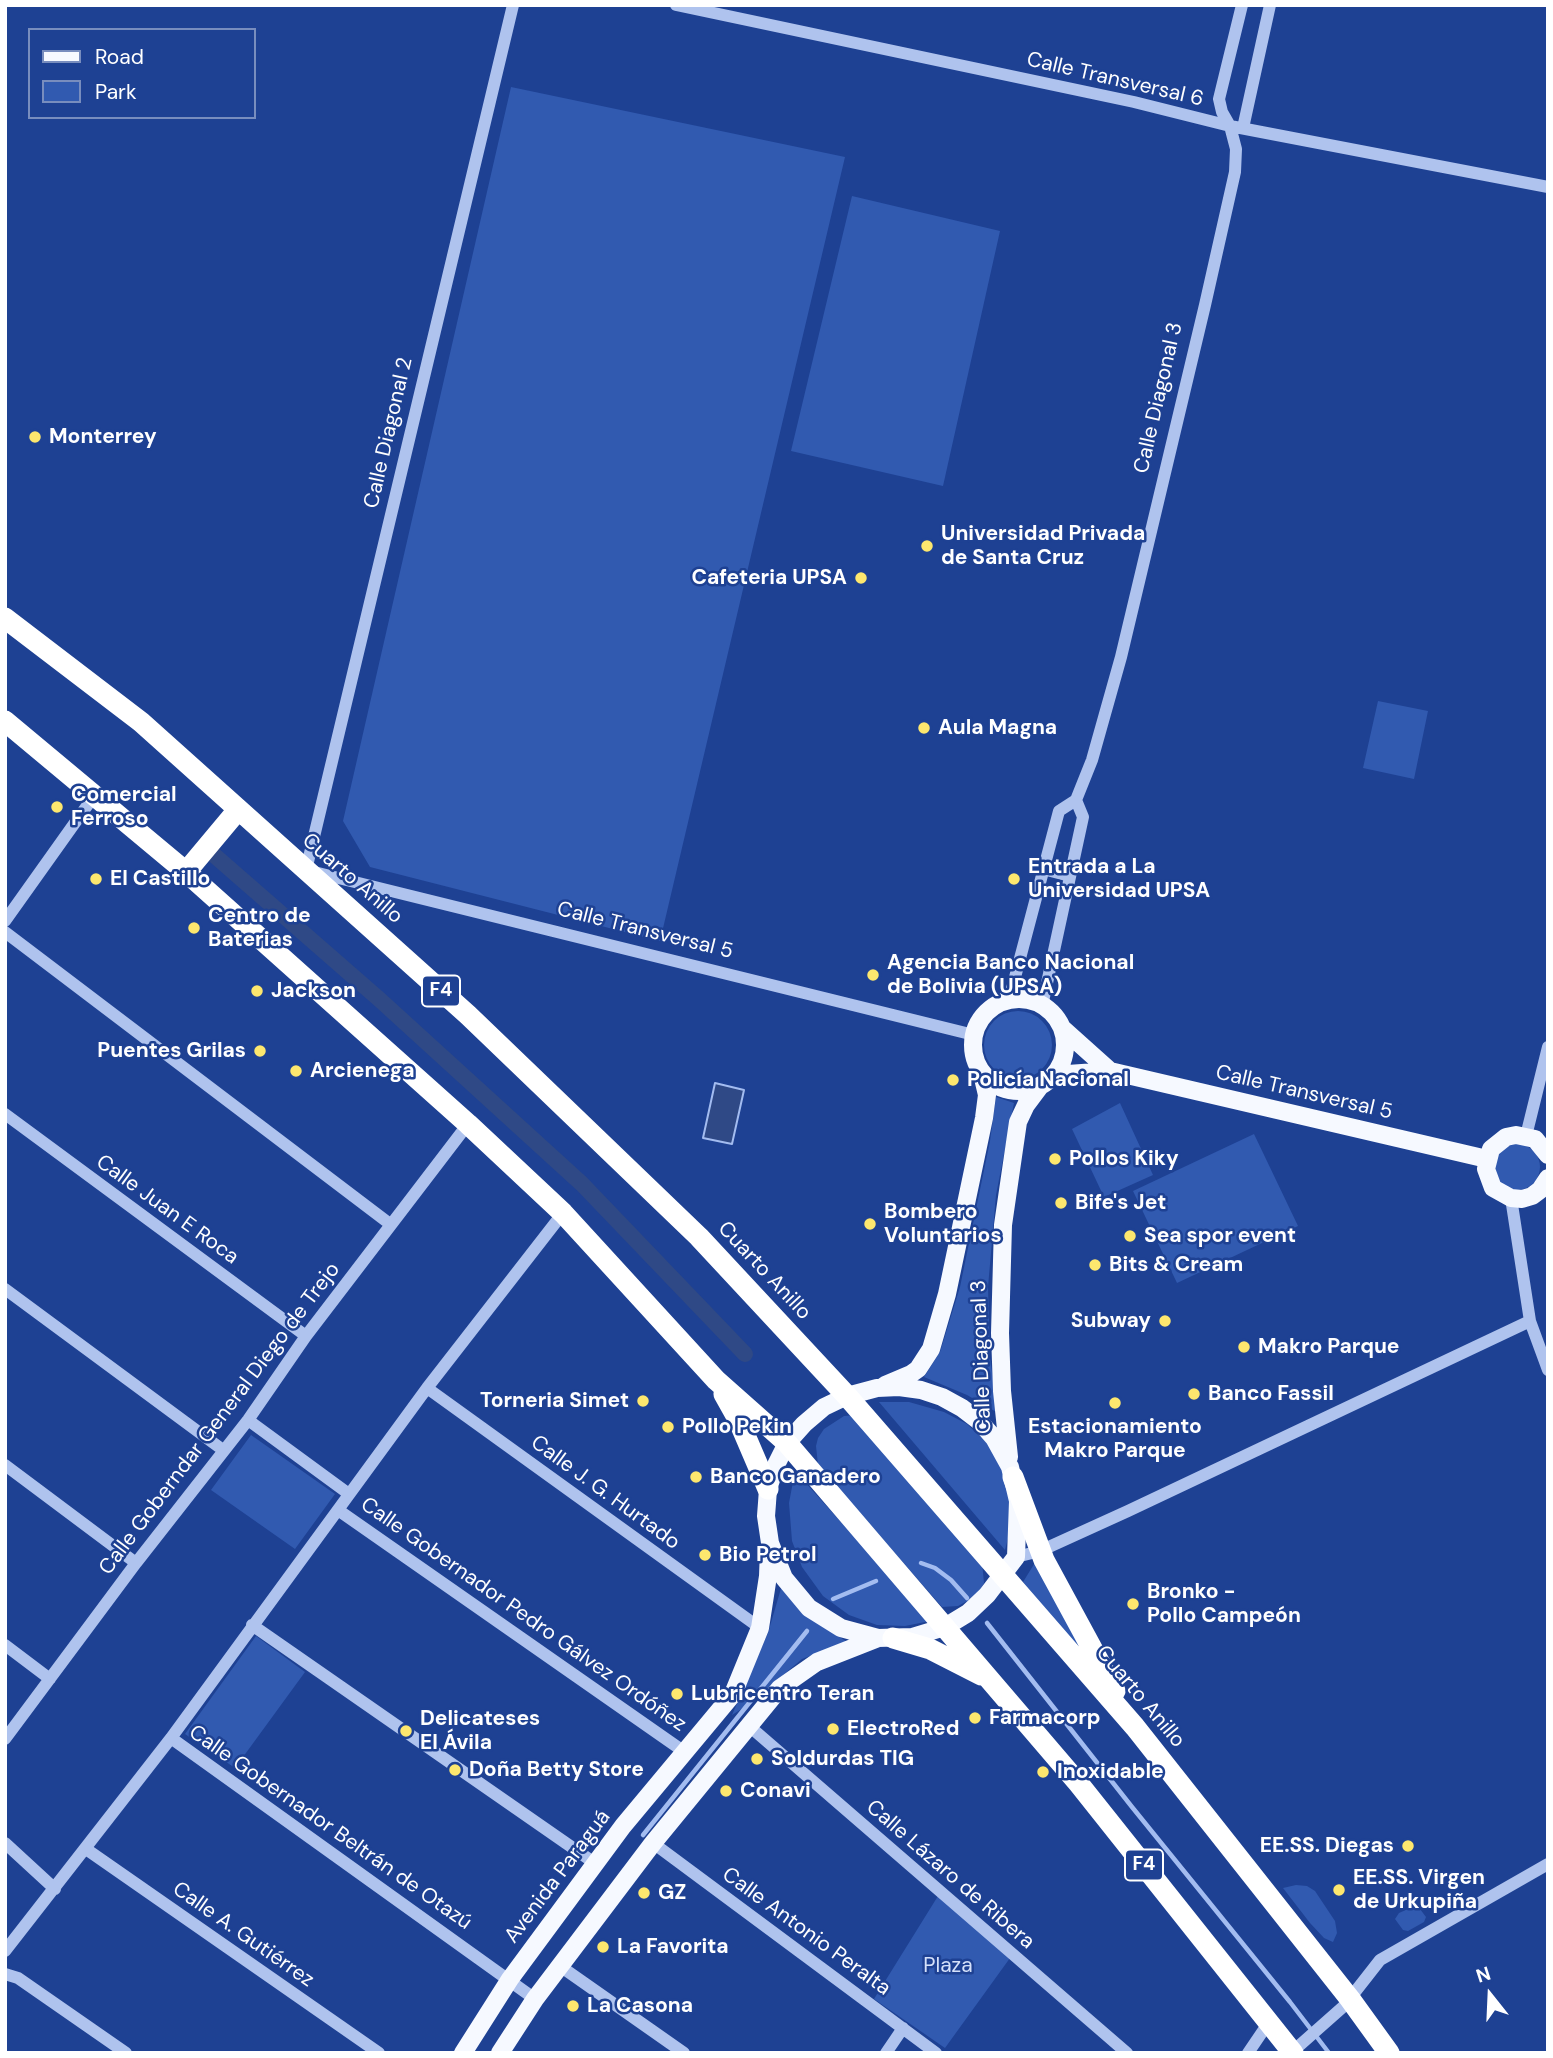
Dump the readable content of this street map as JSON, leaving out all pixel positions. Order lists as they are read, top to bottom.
{
  "streets": {
    "highway": ["Cuarto Anillo", "F4"],
    "main road": ["Calle Diagonal 3", "Calle Transversal 5", "Avenida Paraguá"],
    "street": [
      "Calle Transversal 6",
      "Calle Diagonal 2",
      "Calle Juan E Roca",
      "Calle Goberndar General Diego de Trejo",
      "Calle J. G. Hurtado",
      "Calle Gobernador Pedro Gálvez Ordóñez",
      "Calle Gobernador Beltrán de Otazú",
      "Calle Lázaro de Ribera",
      "Calle Antonio Peralta",
      "Calle A. Gutiérrez"
    ]
  },
  "crossings": [
    ["Calle Transversal 6", "Calle Diagonal 3"],
    ["Calle Diagonal 3", "Cuarto Anillo"],
    ["Calle Diagonal 3", "Calle Transversal 5"],
    ["Calle Diagonal 2", "Cuarto Anillo"],
    ["Calle Diagonal 2", "Calle Transversal 5"],
    ["Cuarto Anillo", "Calle Transversal 5"],
    ["F4", "Calle Goberndar General Diego de Trejo"],
    ["Calle Juan E Roca", "Calle Goberndar General Diego de Trejo"],
    ["Calle Goberndar General Diego de Trejo", "Calle Gobernador Pedro Gálvez Ordóñez"],
    ["Calle J. G. Hurtado", "Avenida Paraguá"],
    ["Calle Gobernador Pedro Gálvez Ordóñez", "Avenida Paraguá"],
    ["Calle Gobernador Beltrán de Otazú", "Avenida Paraguá"]
  ],
  "parks": ["Plaza"],
  "places": [
    "Monterrey",
    "Universidad Privada de Santa Cruz",
    "Cafeteria UPSA",
    "Aula Magna",
    "Comercial Ferroso",
    "El Castillo",
    "Entrada a La Universidad UPSA",
    "Centro de Baterias",
    "Agencia Banco Nacional de Bolivia (UPSA)",
    "Jackson",
    "Puentes Grilas",
    "Arcienega",
    "Policía Nacional",
    "Pollos Kiky",
    "Bife's Jet",
    "Bombero Voluntarios",
    "Sea spor event",
    "Bits & Cream",
    "Subway",
    "Makro Parque",
    "Banco Fassil",
    "Torneria Simet",
    "Estacionamiento Makro Parque",
    "Pollo Pekin",
    "Banco Ganadero",
    "Bio Petrol",
    "Bronko - Pollo Campeón",
    "Lubricentro Teran",
    "Farmacorp",
    "ElectroRed",
    "Delicateses El Ávila",
    "Soldurdas TIG",
    "Doña Betty Store",
    "Inoxidable",
    "Conavi",
    "EE.SS. Diegas",
    "EE.SS. Virgen de Urkupiña",
    "GZ",
    "La Favorita",
    "La Casona"
  ],
  "legend": ["Road", "Park"],
  "north": "top"
}
